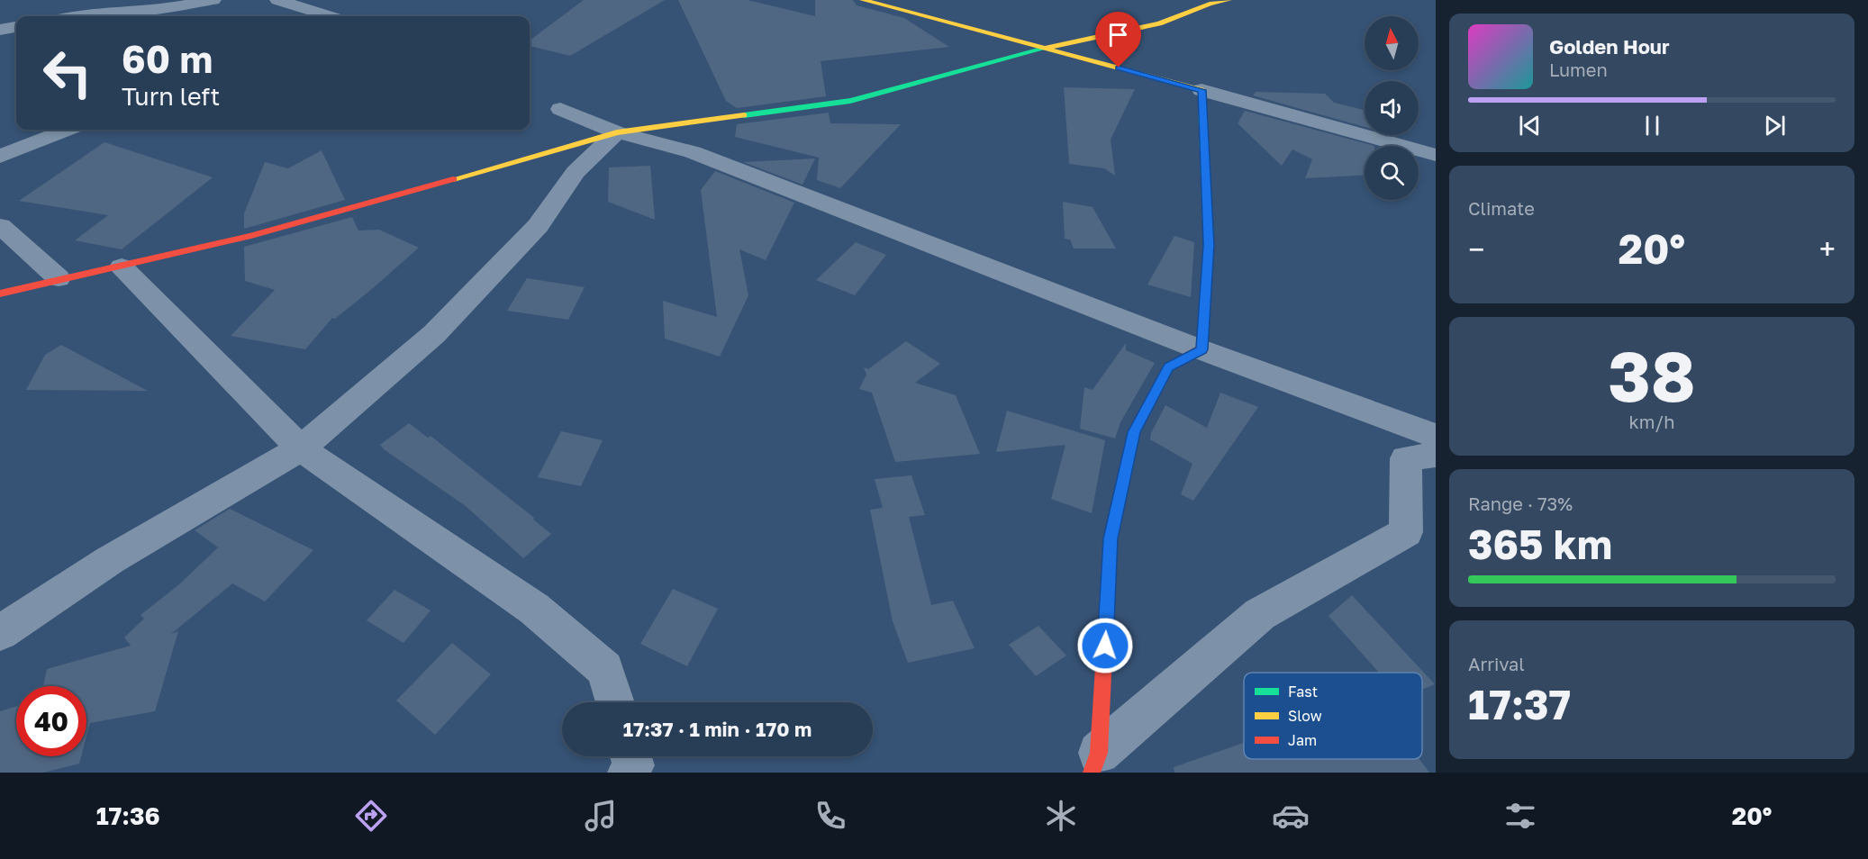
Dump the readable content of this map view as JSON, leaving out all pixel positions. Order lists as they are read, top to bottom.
{
  "legend": ["Fast", "Slow", "Jam"],
  "north": "top",
  "page": {
    "turn": ["60 m", "Turn left"],
    "song": ["Golden Hour", "Lumen"],
    "tile": [
      "Climate",
      ["38", "km/h"],
      ["Range · 73%", "365 km"],
      ["Arrival", "17:37"]
    ],
    "heat": ["−", "20°", "+"],
    "limit": "40",
    "trip": "17:37 · 1 min · 170 m",
    "tabs": ["17:36", "20°"]
  }
}
